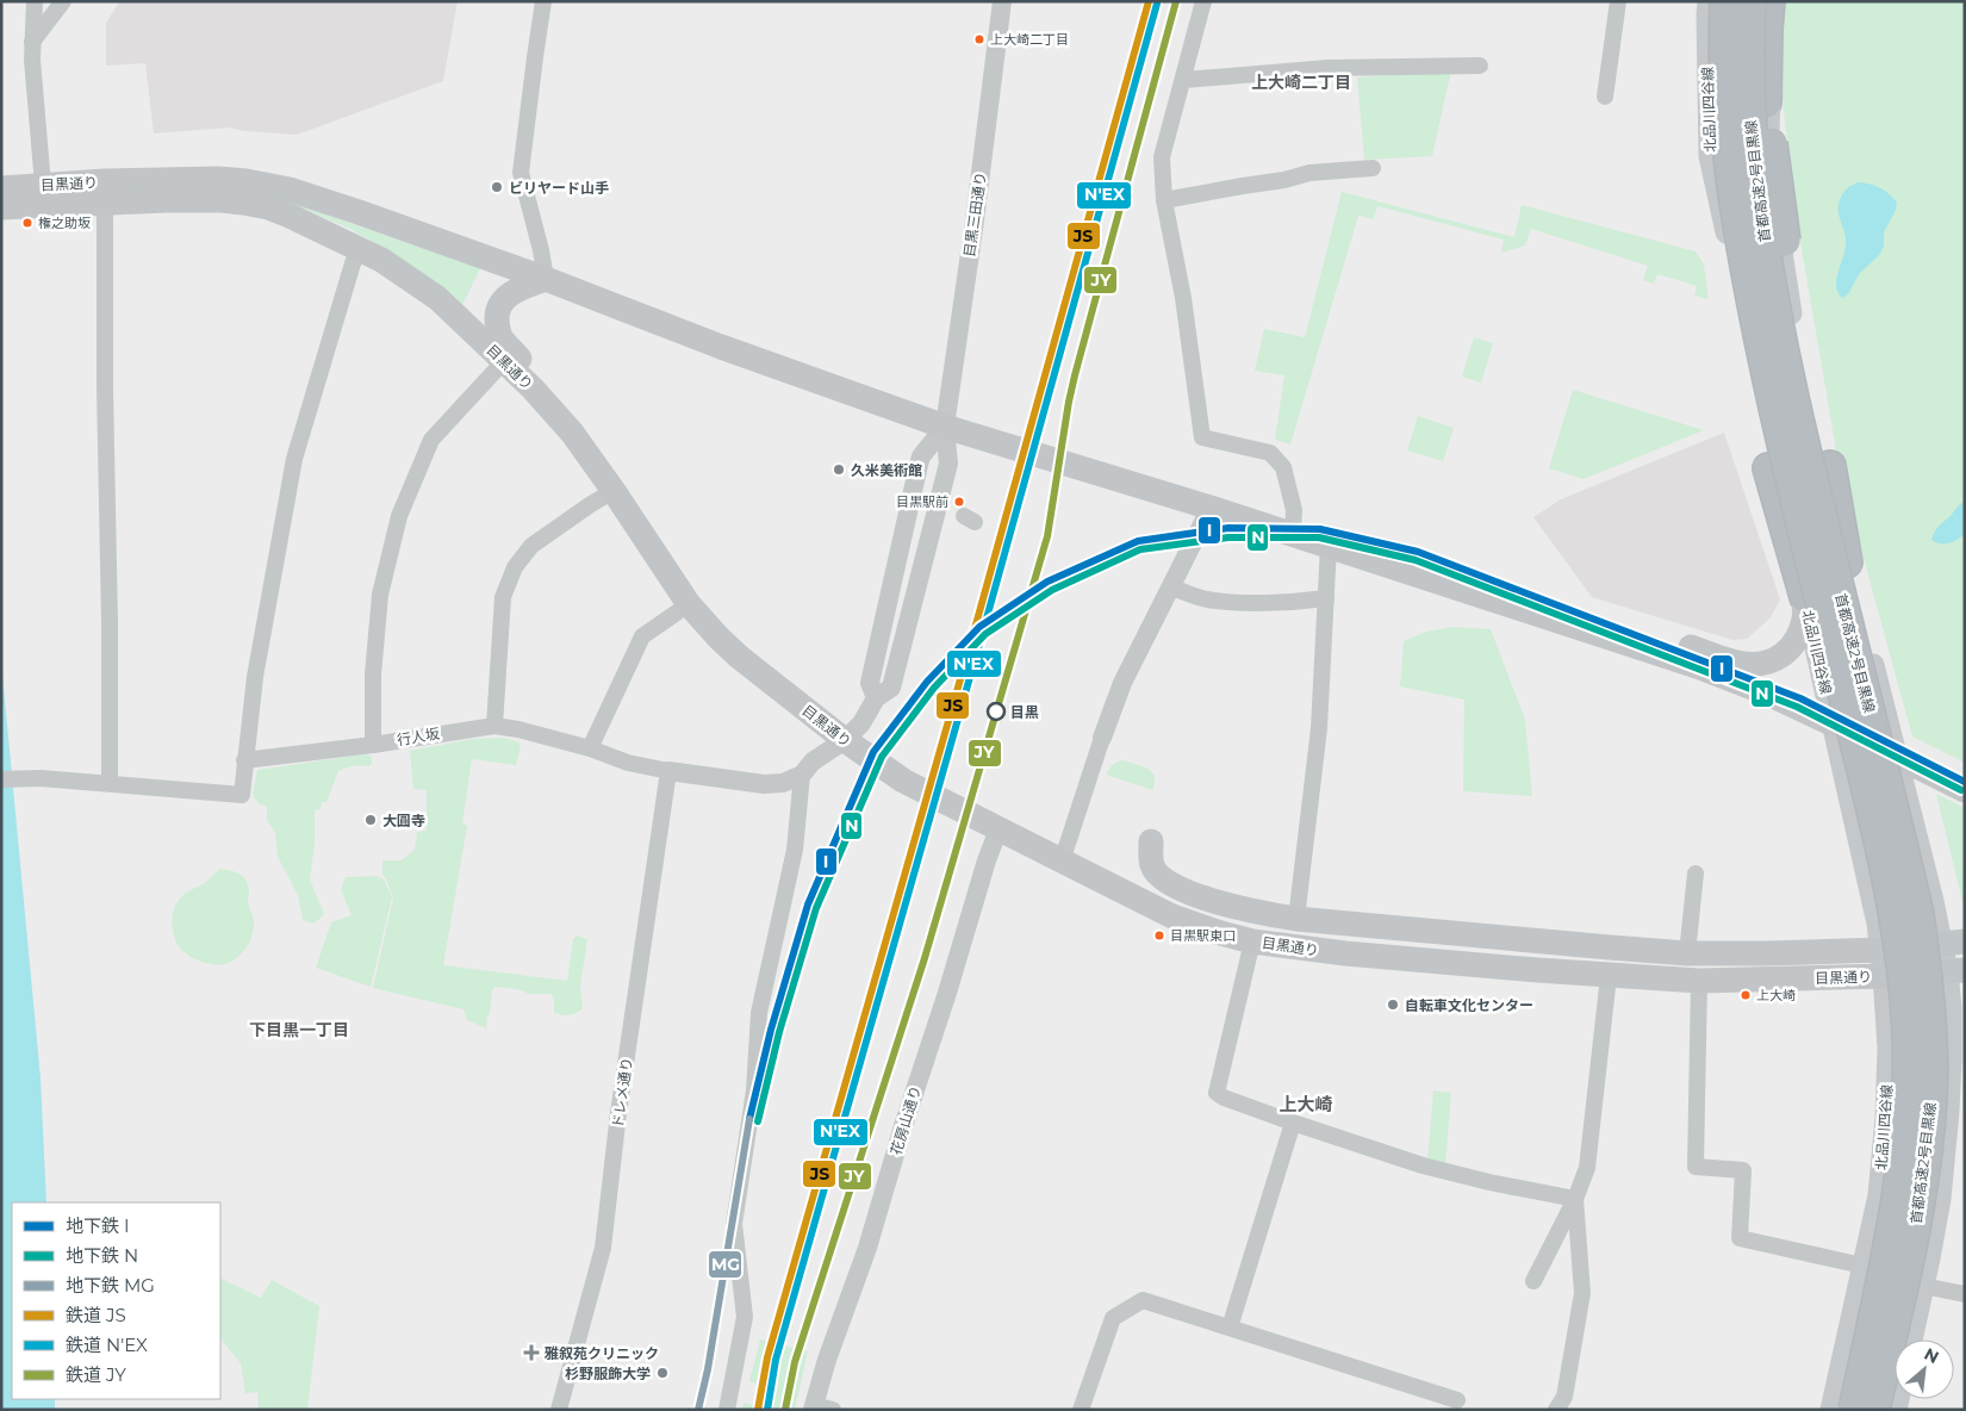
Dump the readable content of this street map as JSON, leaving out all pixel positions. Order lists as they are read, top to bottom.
{
  "streets": {
    "highway": ["首都高速2号目黒線"],
    "main road": ["北品川四谷線", "目黒通り"],
    "street": [
      "目黒三田通り",
      "行人坂",
      "ドレメ通り",
      "花房山通り"
    ]
  },
  "crossings": [
    ["北品川四谷線", "目黒通り"],
    ["目黒通り", "目黒三田通り"],
    ["目黒通り", "花房山通り"],
    ["行人坂", "ドレメ通り"]
  ],
  "districts": ["上大崎二丁目", "下目黒一丁目", "上大崎"],
  "places": {
    "other": [
      "上大崎二丁目",
      "ビリヤード山手",
      "権之助坂",
      "久米美術館",
      "目黒駅前",
      "目黒",
      "大圓寺",
      "目黒駅東口",
      "上大崎",
      "自転車文化センター",
      "杉野服飾大学"
    ],
    "health": ["雅叙苑クリニック"]
  },
  "lines": [
    "rail line JS",
    "rail line JY",
    "rail line N'EX",
    "metro line I",
    "metro line N",
    "metro line MG"
  ],
  "legend": [
    "地下鉄 I",
    "地下鉄 N",
    "地下鉄 MG",
    "鉄道 JS",
    "鉄道 N'EX",
    "鉄道 JY"
  ],
  "north": "top right"
}
